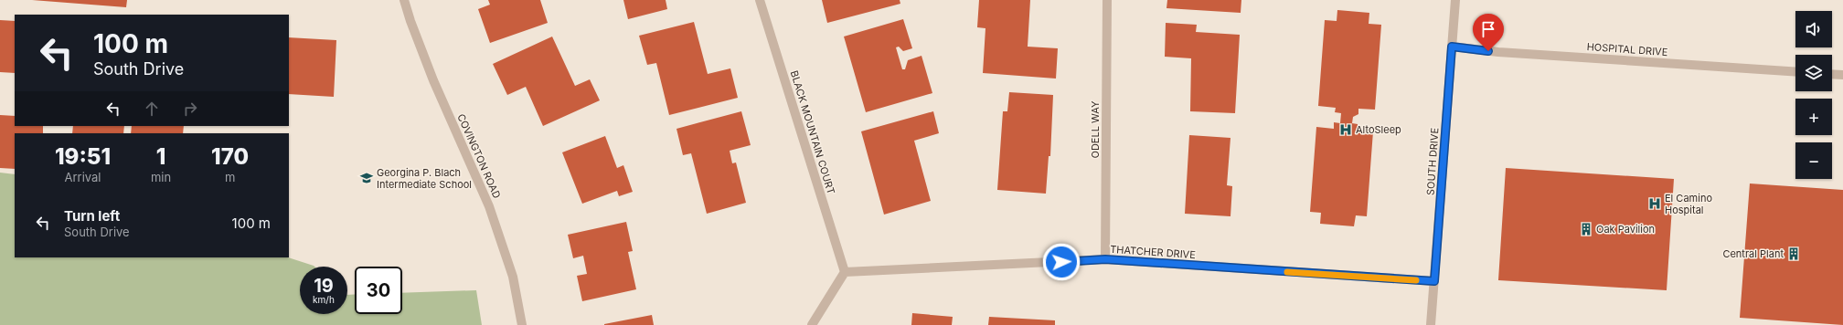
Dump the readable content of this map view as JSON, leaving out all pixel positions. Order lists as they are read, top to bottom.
{
  "streets": {
    "street": [
      "HOSPITAL DRIVE",
      "ODELL WAY",
      "BLACK MOUNTAIN COURT",
      "COVINGTON ROAD",
      "SOUTH DRIVE",
      "THATCHER DRIVE"
    ]
  },
  "crossings": [
    ["HOSPITAL DRIVE", "SOUTH DRIVE"],
    ["ODELL WAY", "THATCHER DRIVE"],
    ["BLACK MOUNTAIN COURT", "THATCHER DRIVE"],
    ["SOUTH DRIVE", "THATCHER DRIVE"]
  ],
  "places": {
    "hospital": ["AltoSleep", "El Camino Hospital"],
    "school or university": ["Georgina P. Blach Intermediate School"],
    "building": ["Oak Pavilion", "Central Plant"]
  },
  "page": {
    "map_buttons": ["+", "−"],
    "turn": ["100 m", "South Drive"],
    "eta": [
      "19:51",
      "Arrival",
      "1",
      "min",
      "170",
      "m"
    ],
    "list": [
      {
        "name": "Turn left",
        "note": "South Drive",
        "value": "100 m"
      }
    ],
    "speed": "19 km/h",
    "limit": "30"
  }
}
